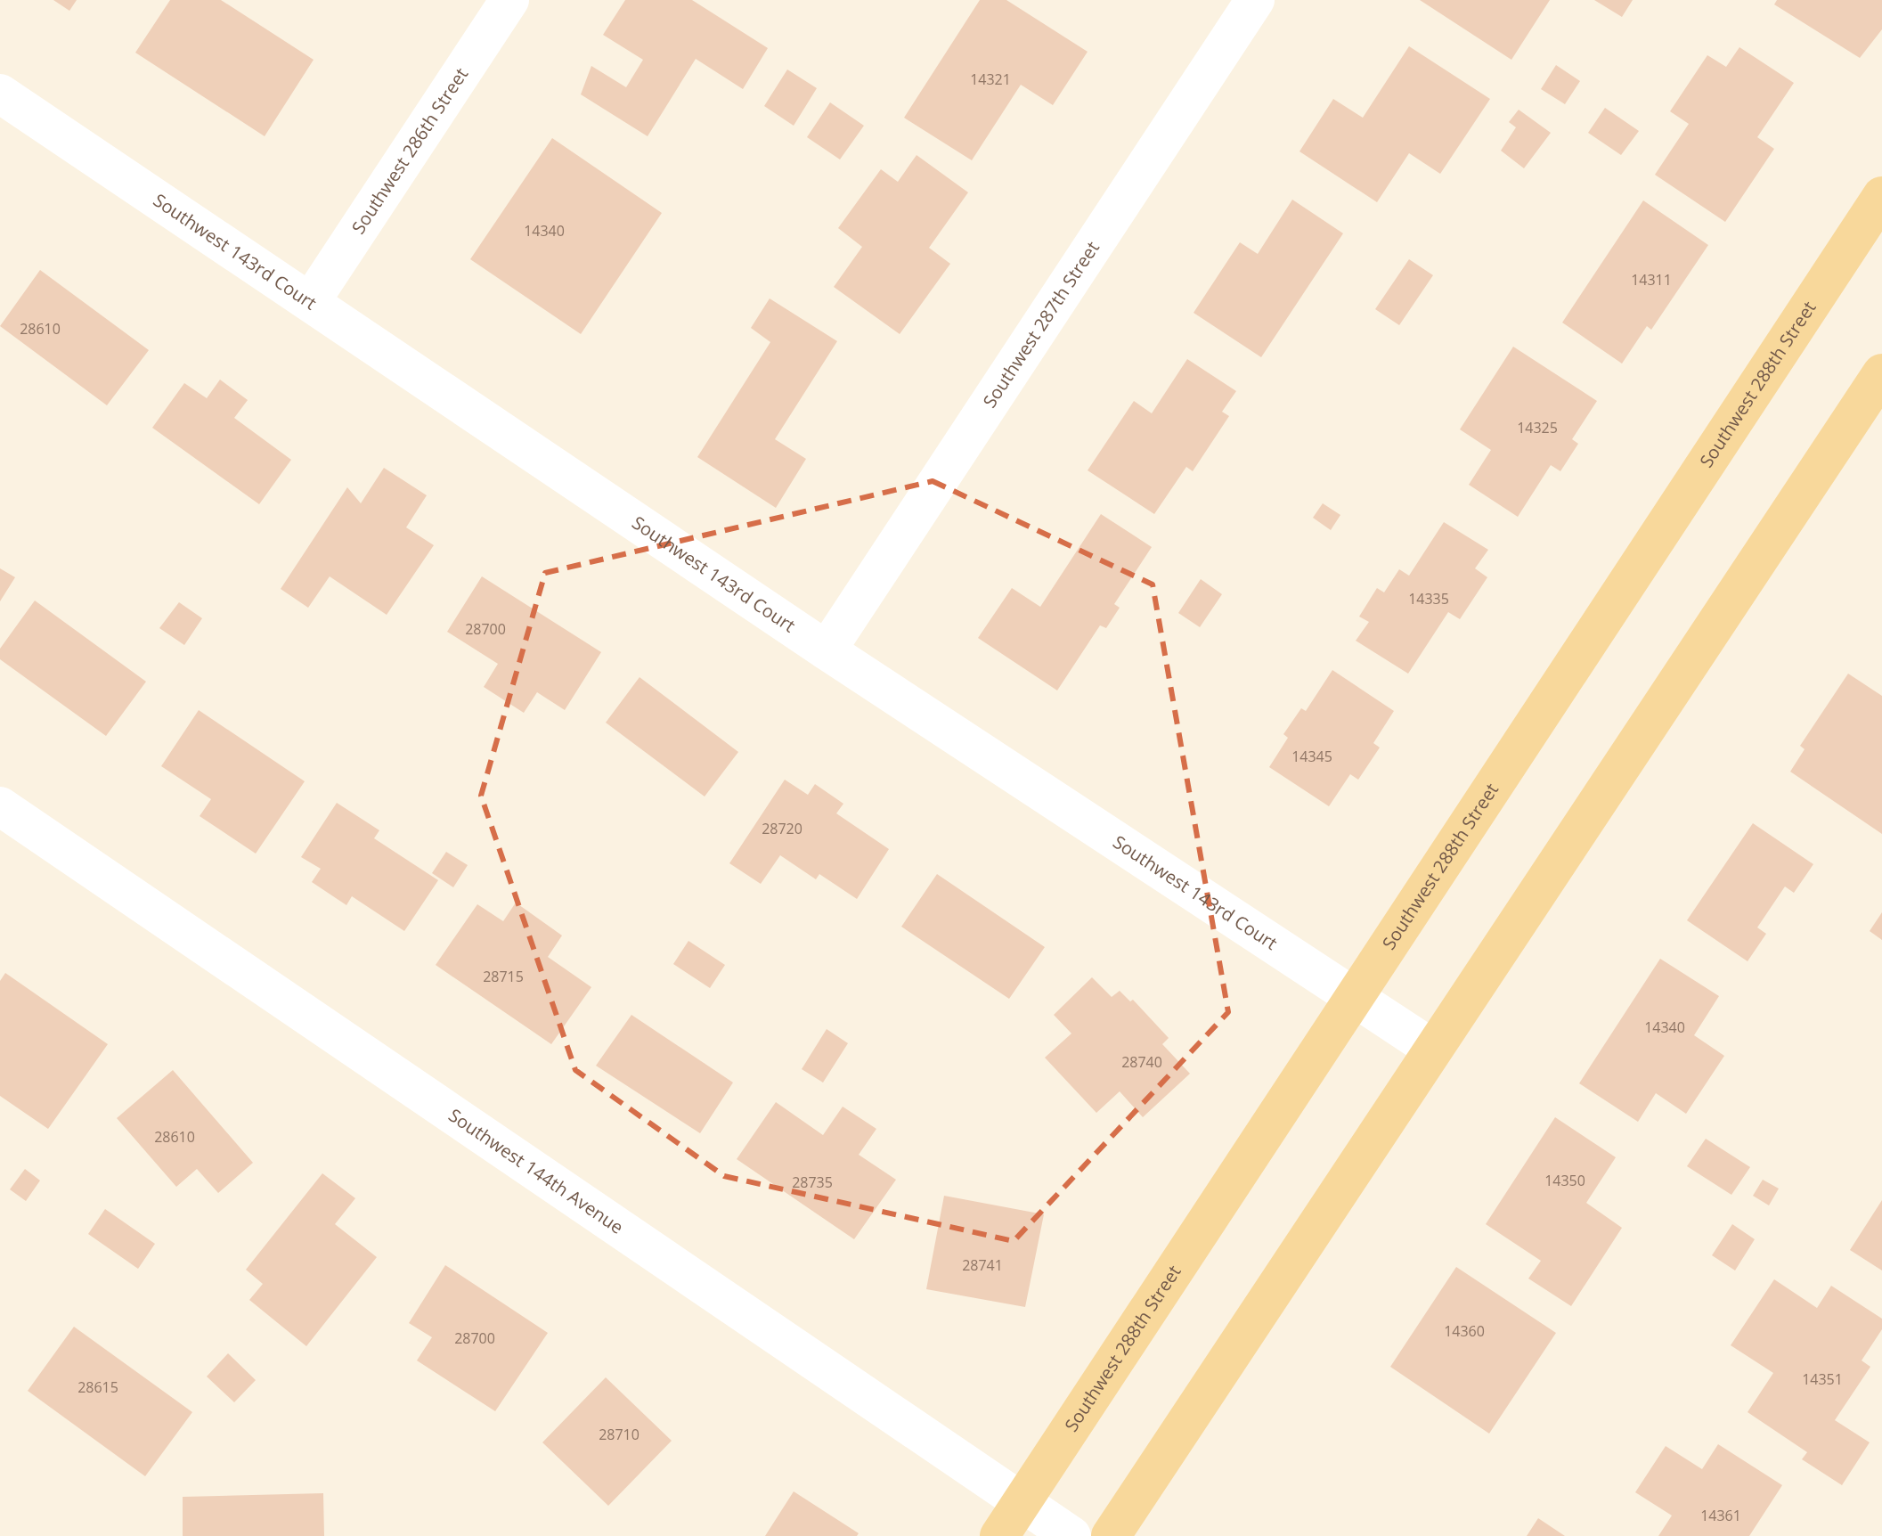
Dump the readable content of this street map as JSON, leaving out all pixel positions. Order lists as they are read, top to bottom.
{
  "streets": {
    "main road": ["Southwest 288th Street"],
    "street": [
      "Southwest 286th Street",
      "Southwest 143rd Court",
      "Southwest 287th Street",
      "Southwest 144th Avenue"
    ]
  },
  "crossings": [
    ["Southwest 286th Street", "Southwest 143rd Court"],
    ["Southwest 143rd Court", "Southwest 287th Street"],
    ["Southwest 143rd Court", "Southwest 288th Street"],
    ["Southwest 288th Street", "Southwest 144th Avenue"]
  ],
  "house_numbers": [
    "14321",
    "14340",
    "14311",
    "28610",
    "14325",
    "14335",
    "28700",
    "14345",
    "28720",
    "28715",
    "14340",
    "28740",
    "28610",
    "14350",
    "28735",
    "28741",
    "14360",
    "28700",
    "14351",
    "28615",
    "28710",
    "14361"
  ]
}
